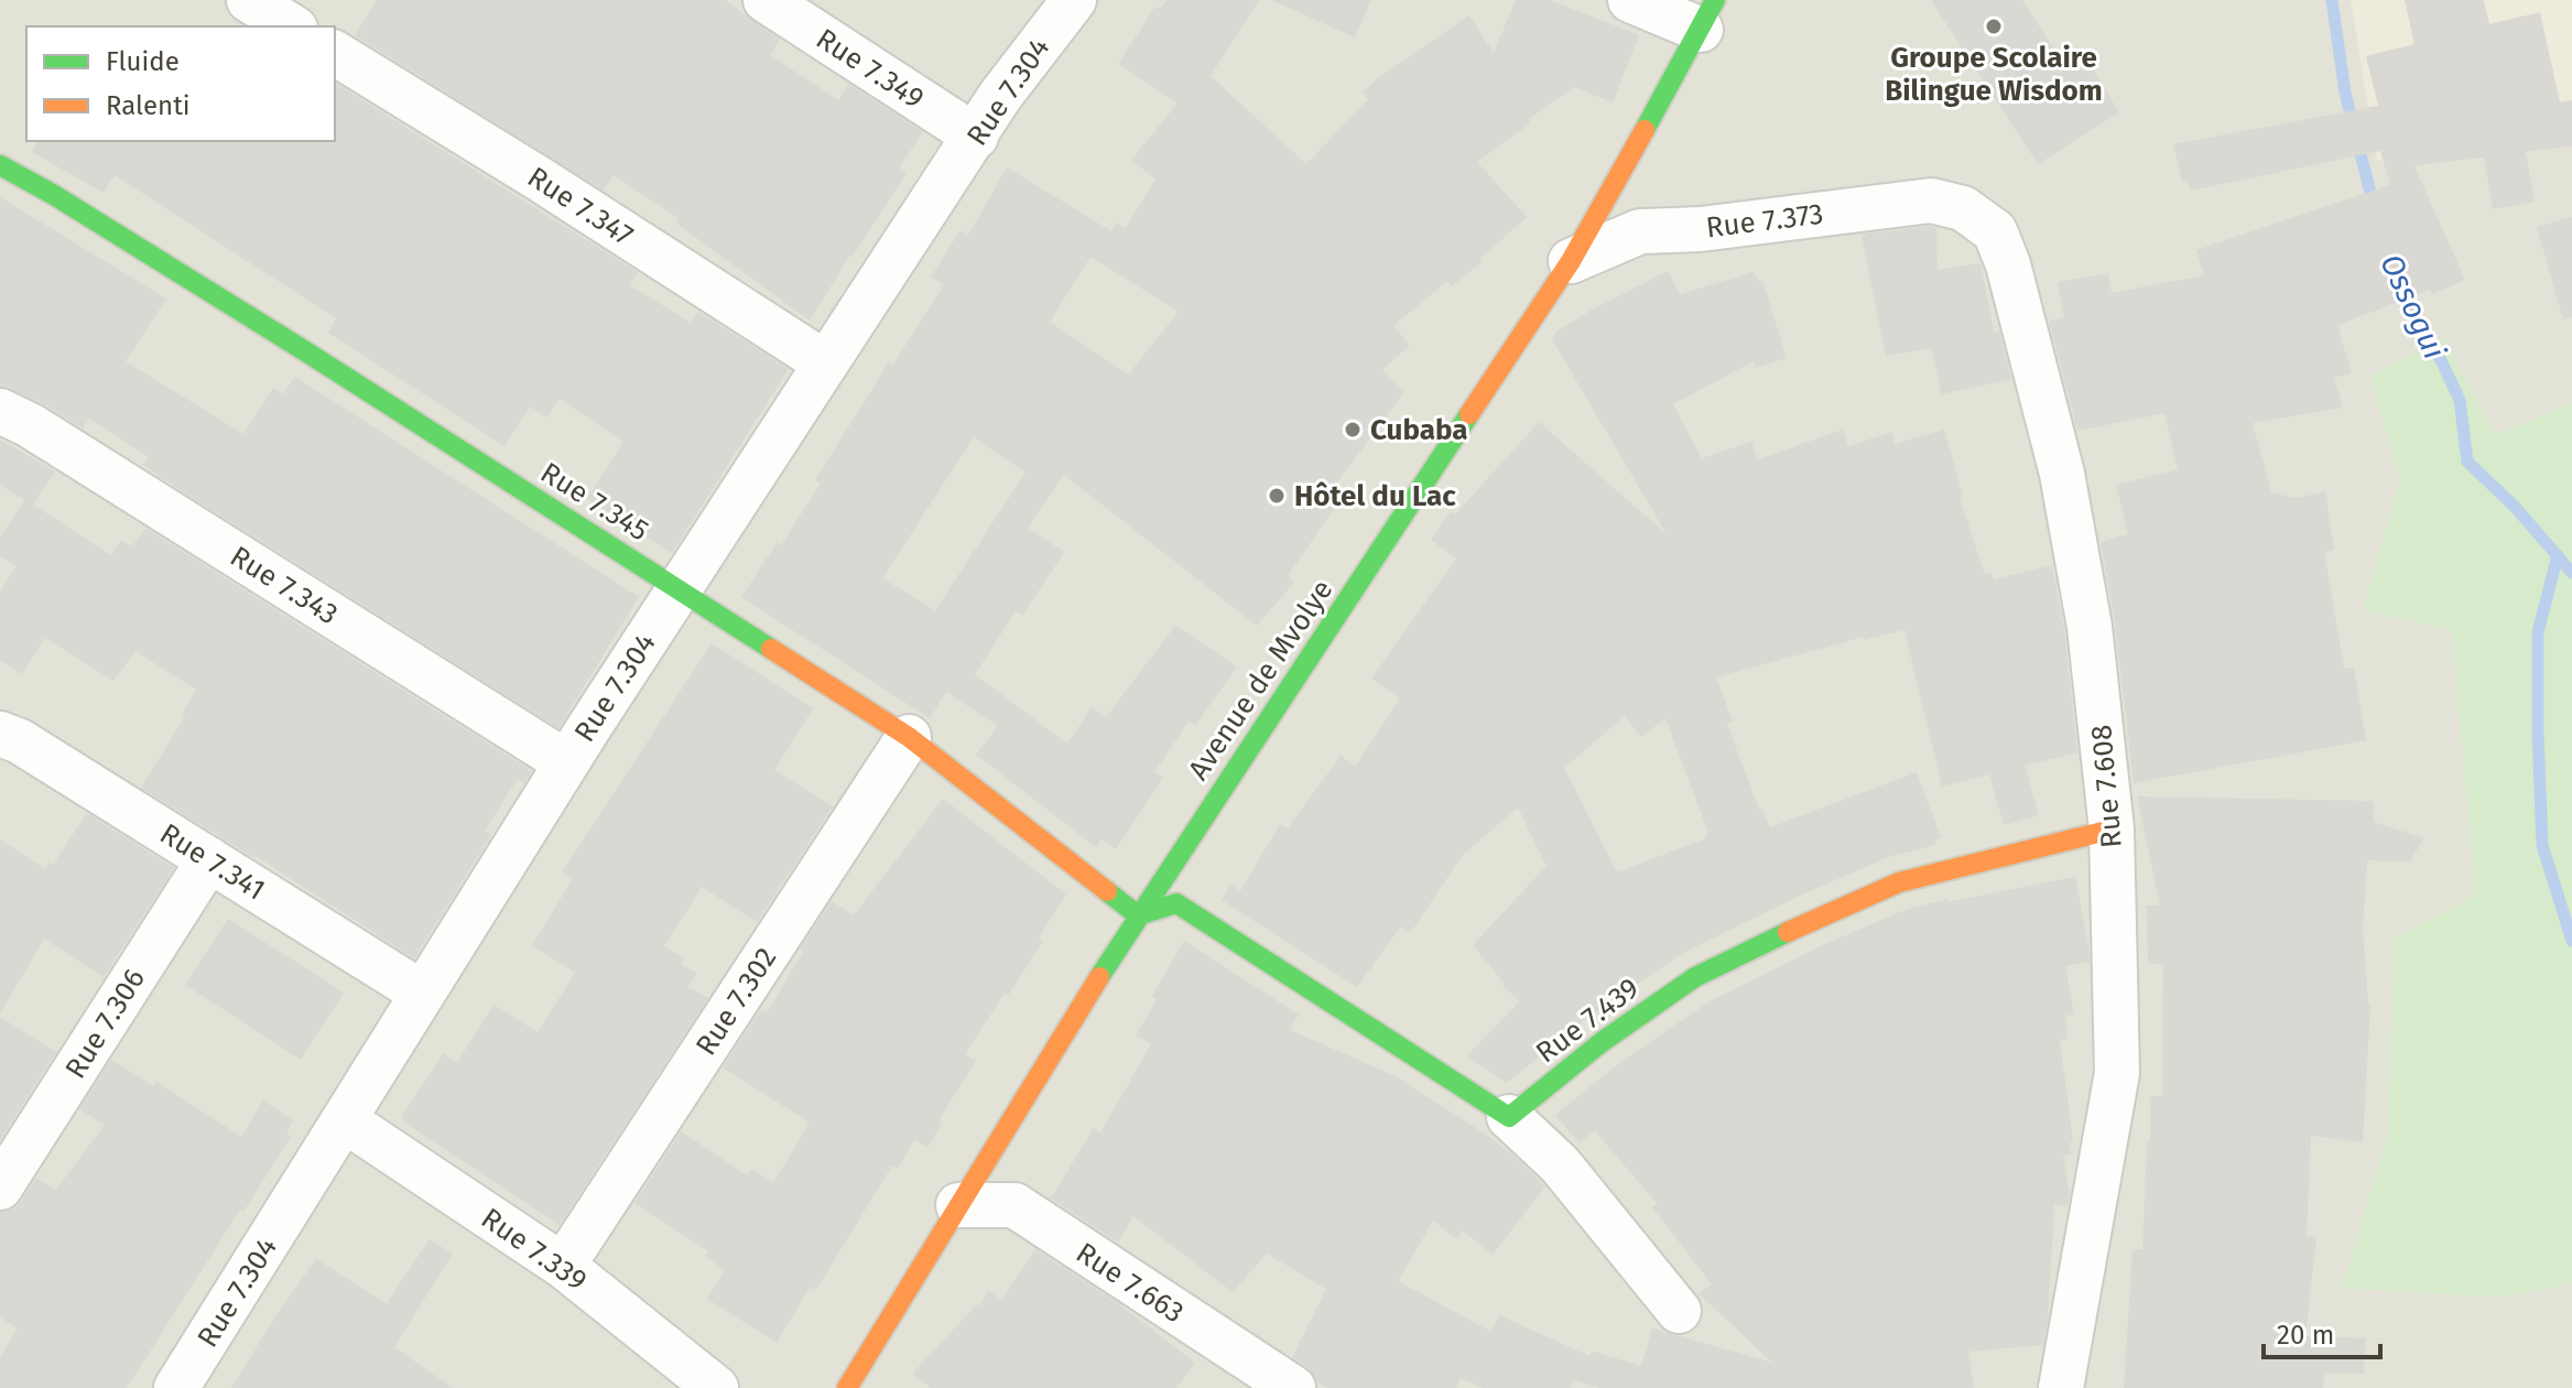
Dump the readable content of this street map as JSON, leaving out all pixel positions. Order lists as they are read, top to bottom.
{
  "streets": {
    "street": [
      "Rue 7.349",
      "Rue 7.304",
      "Rue 7.347",
      "Rue 7.373",
      "Rue 7.345",
      "Rue 7.343",
      "Avenue de Mvolye",
      "Rue 7.608",
      "Rue 7.341",
      "Rue 7.302",
      "Rue 7.439",
      "Rue 7.306",
      "Rue 7.339",
      "Rue 7.663"
    ]
  },
  "crossings": [
    ["Rue 7.349", "Rue 7.304"],
    ["Rue 7.304", "Rue 7.347"],
    ["Rue 7.304", "Rue 7.345"],
    ["Rue 7.304", "Rue 7.343"],
    ["Rue 7.304", "Rue 7.341"],
    ["Rue 7.304", "Rue 7.339"],
    ["Rue 7.373", "Avenue de Mvolye"],
    ["Rue 7.373", "Rue 7.608"],
    ["Rue 7.345", "Avenue de Mvolye"],
    ["Rue 7.345", "Rue 7.302"],
    ["Avenue de Mvolye", "Rue 7.663"],
    ["Rue 7.608", "Rue 7.439"],
    ["Rue 7.341", "Rue 7.306"],
    ["Rue 7.302", "Rue 7.339"]
  ],
  "water": ["Ossogui"],
  "places": ["Groupe Scolaire Bilingue Wisdom", "Cubaba", "Hôtel du Lac"],
  "legend": ["Fluide", "Ralenti"],
  "scale_bar": "20 m"
}
